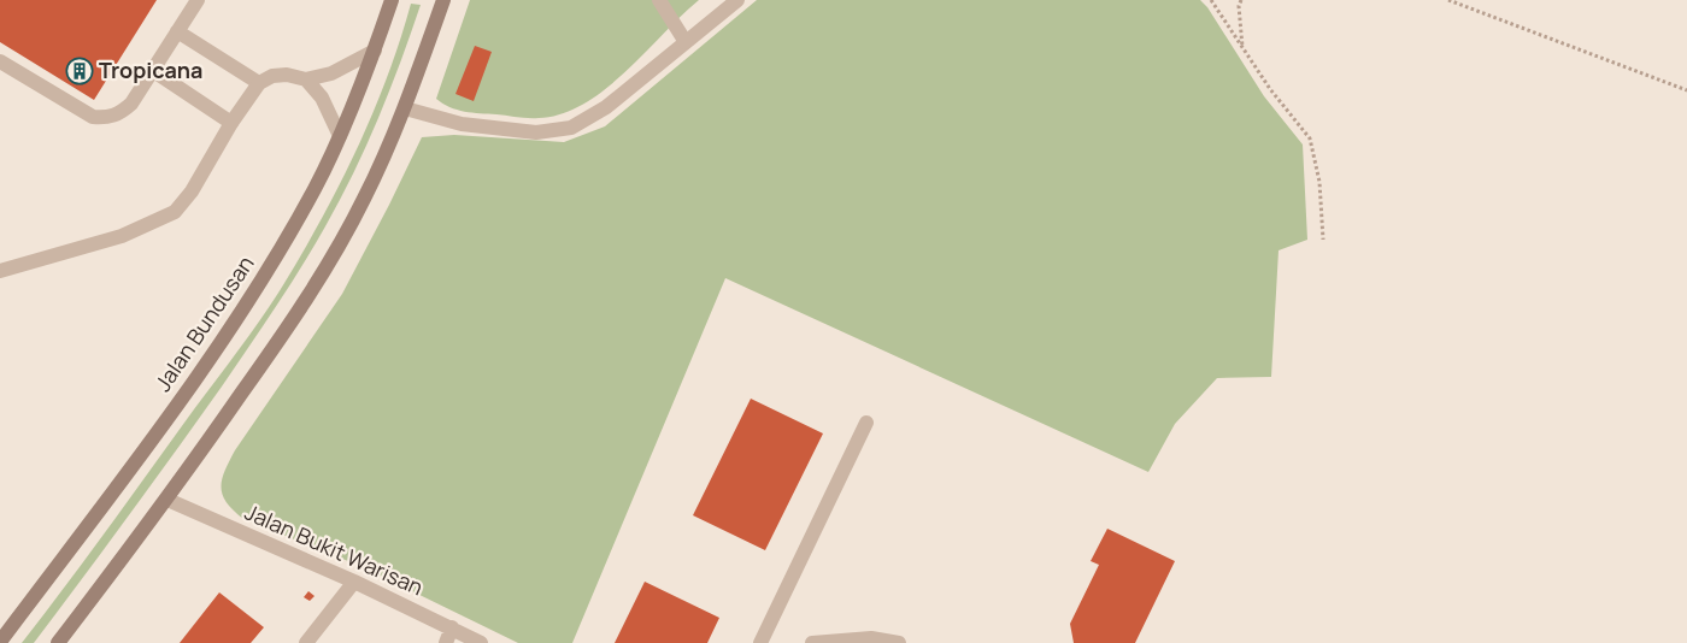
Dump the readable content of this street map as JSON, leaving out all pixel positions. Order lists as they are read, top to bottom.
{
  "streets": {
    "main road": ["Jalan Bundusan"],
    "street": ["Jalan Bukit Warisan"]
  },
  "places": {
    "building": ["Tropicana"]
  }
}
